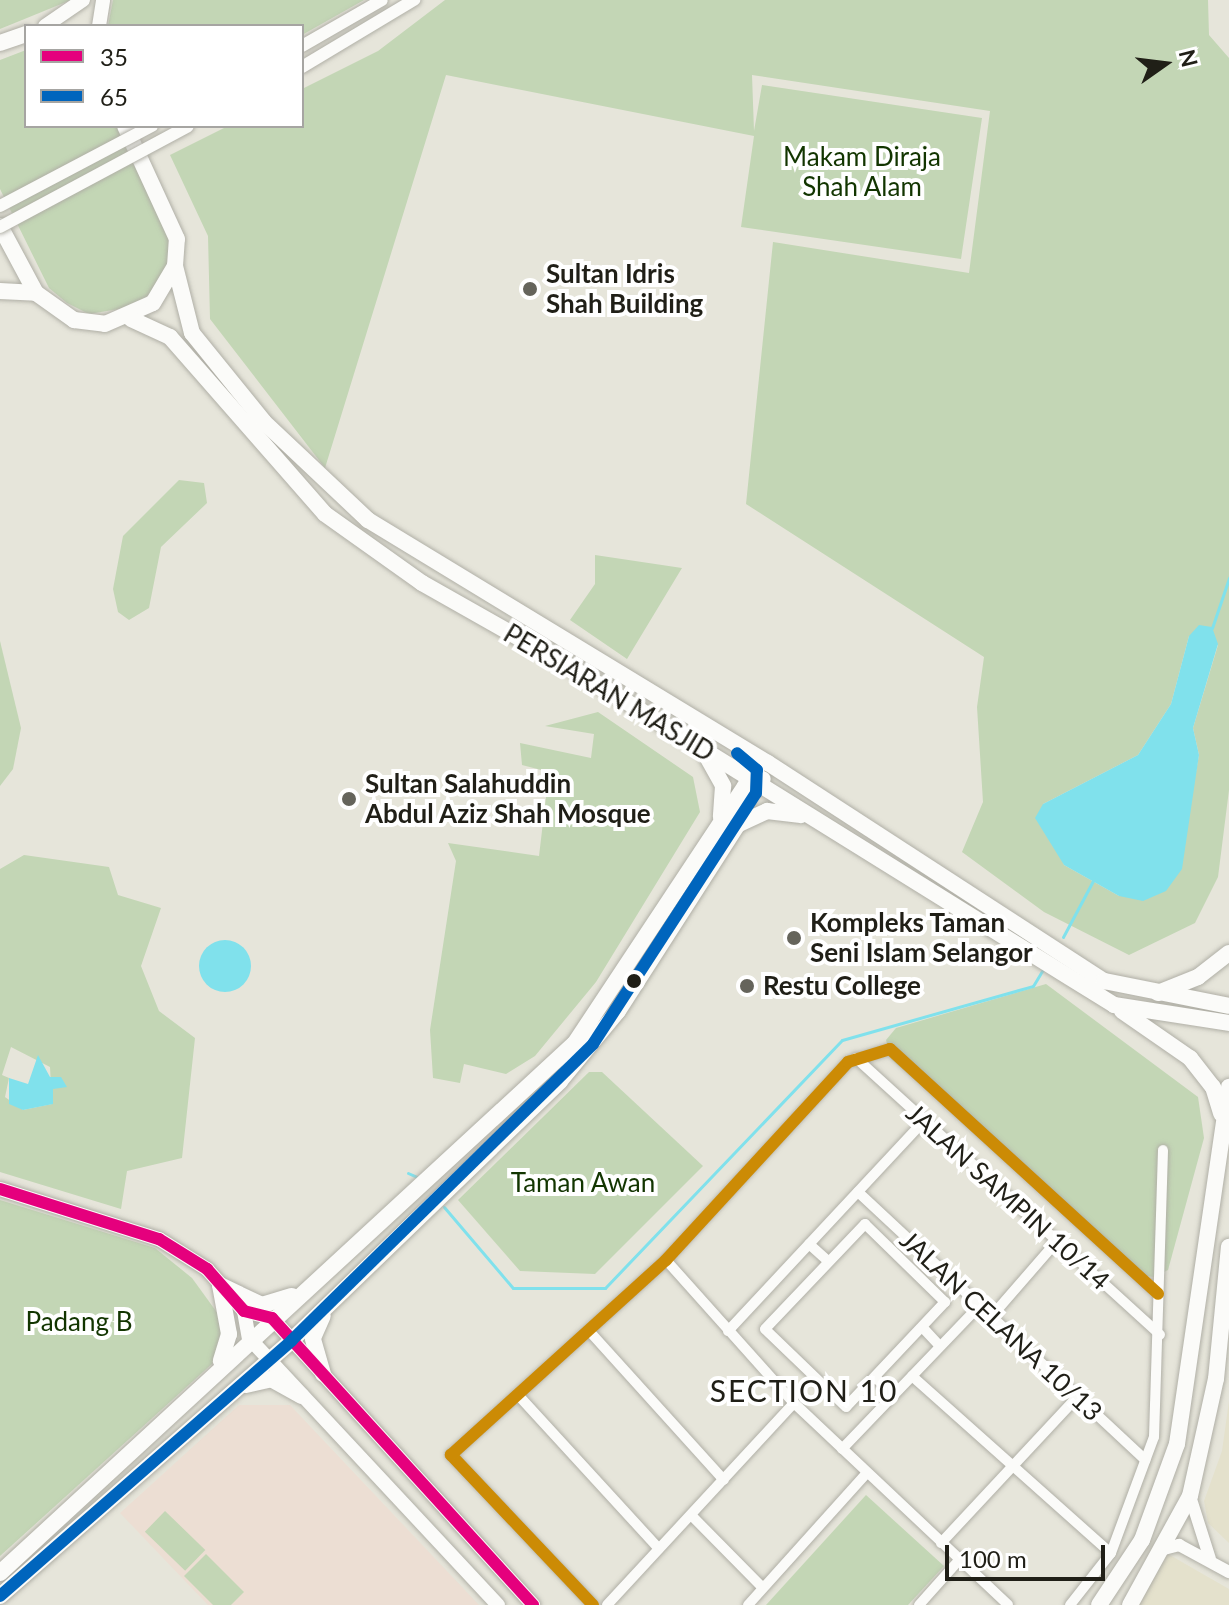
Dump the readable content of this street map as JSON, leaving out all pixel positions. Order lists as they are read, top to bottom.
{
  "streets": {
    "main road": ["PERSIARAN MASJID"],
    "street": ["JALAN SAMPIN 10/14", "JALAN CELANA 10/13"]
  },
  "districts": ["SECTION 10"],
  "parks": ["Makam Diraja Shah Alam", "Taman Awan", "Padang B"],
  "places": [
    "Sultan Idris Shah Building",
    "Sultan Salahuddin Abdul Aziz Shah Mosque",
    "Kompleks Taman Seni Islam Selangor",
    "Restu College"
  ],
  "lines": ["transit line 65", "transit line 35"],
  "legend": ["35", "65"],
  "scale_bar": "100 m",
  "north": "right"
}
